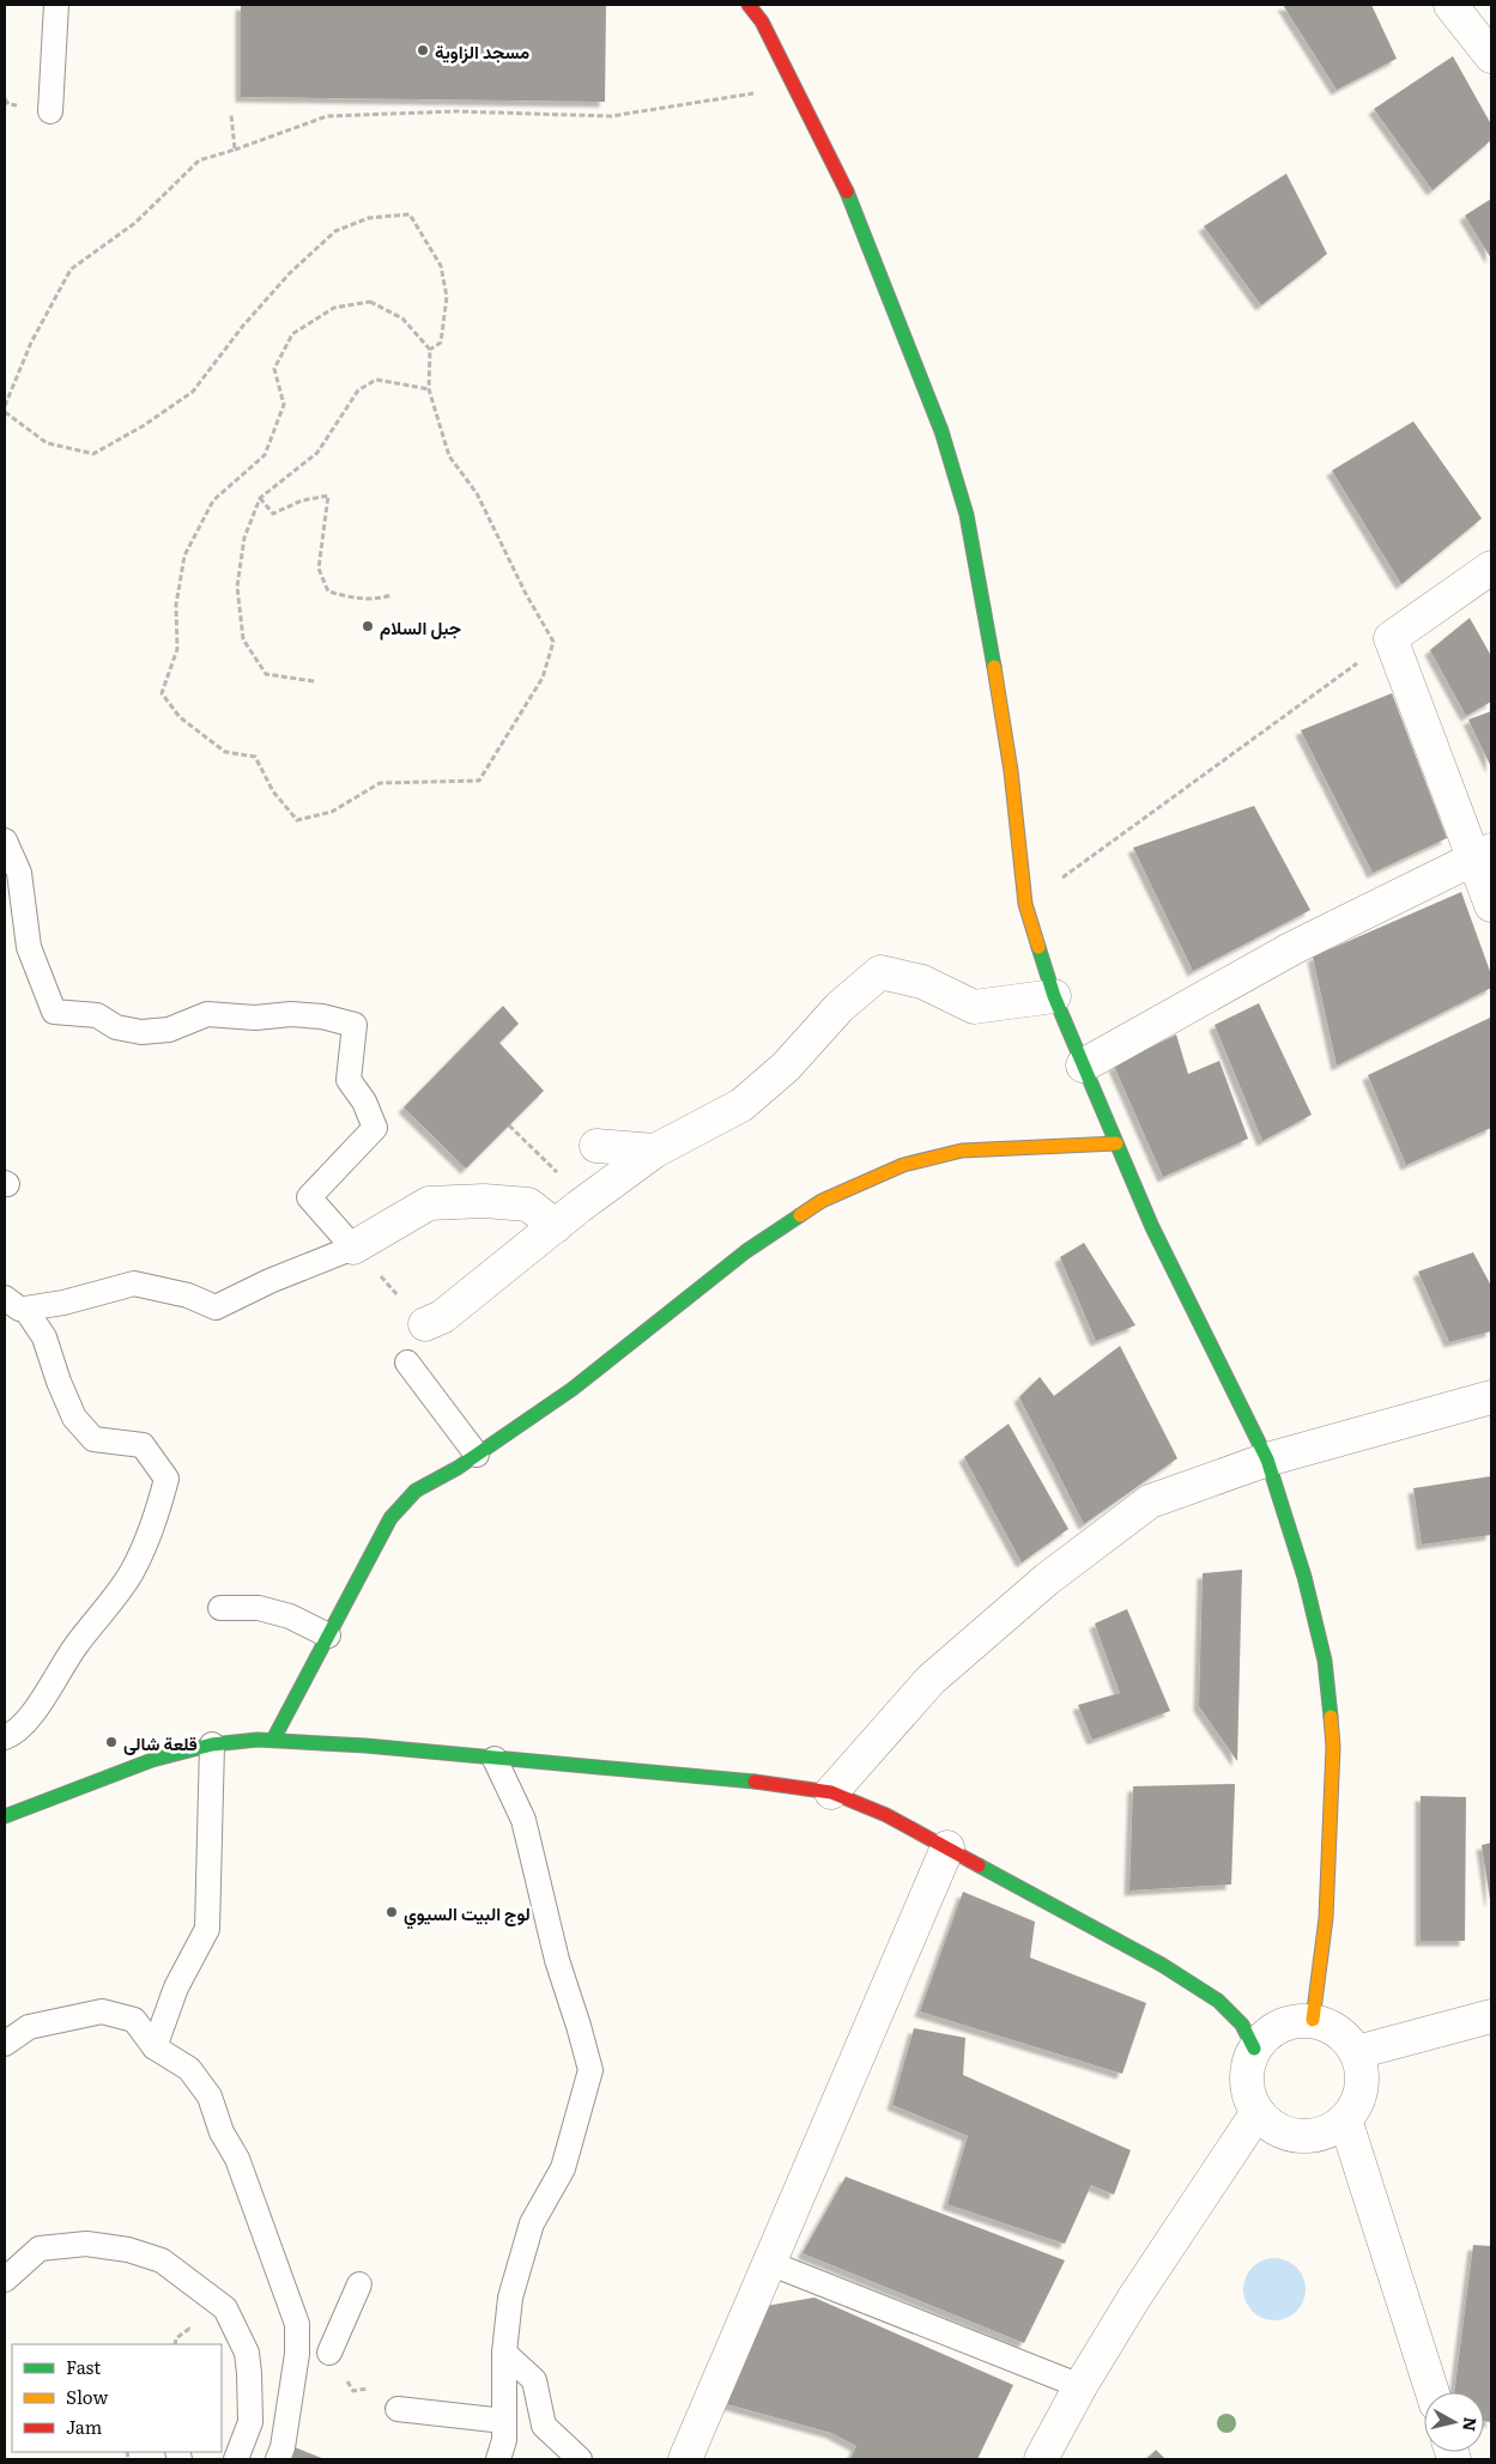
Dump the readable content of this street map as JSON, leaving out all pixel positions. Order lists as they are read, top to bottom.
{
  "places": [
    "مسجد الزاوية",
    "جبل السلام",
    "قلعة شالى",
    "لوج البيت السيوي"
  ],
  "legend": ["Fast", "Slow", "Jam"],
  "north": "right"
}
